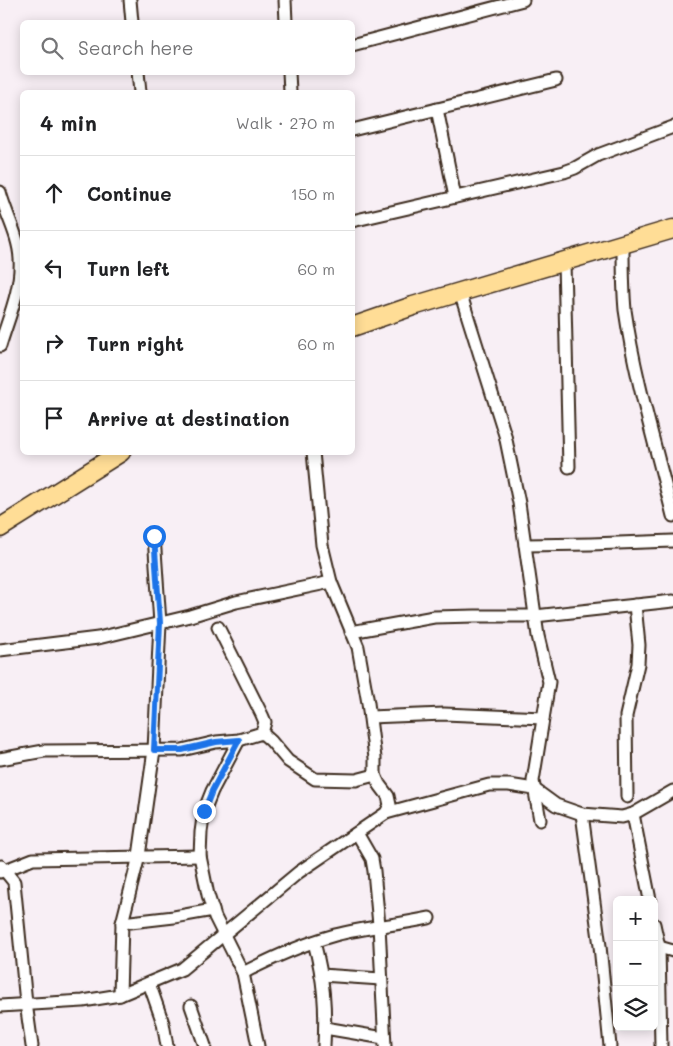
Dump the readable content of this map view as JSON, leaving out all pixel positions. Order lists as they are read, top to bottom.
{
  "page": {
    "search": "Search here",
    "heading": ["4 min", "Walk · 270 m"],
    "list": [
      ["Continue", "150 m"],
      ["Turn left", "60 m"],
      ["Turn right", "60 m"],
      "Arrive at destination"
    ],
    "map_buttons": ["+", "−"]
  }
}
